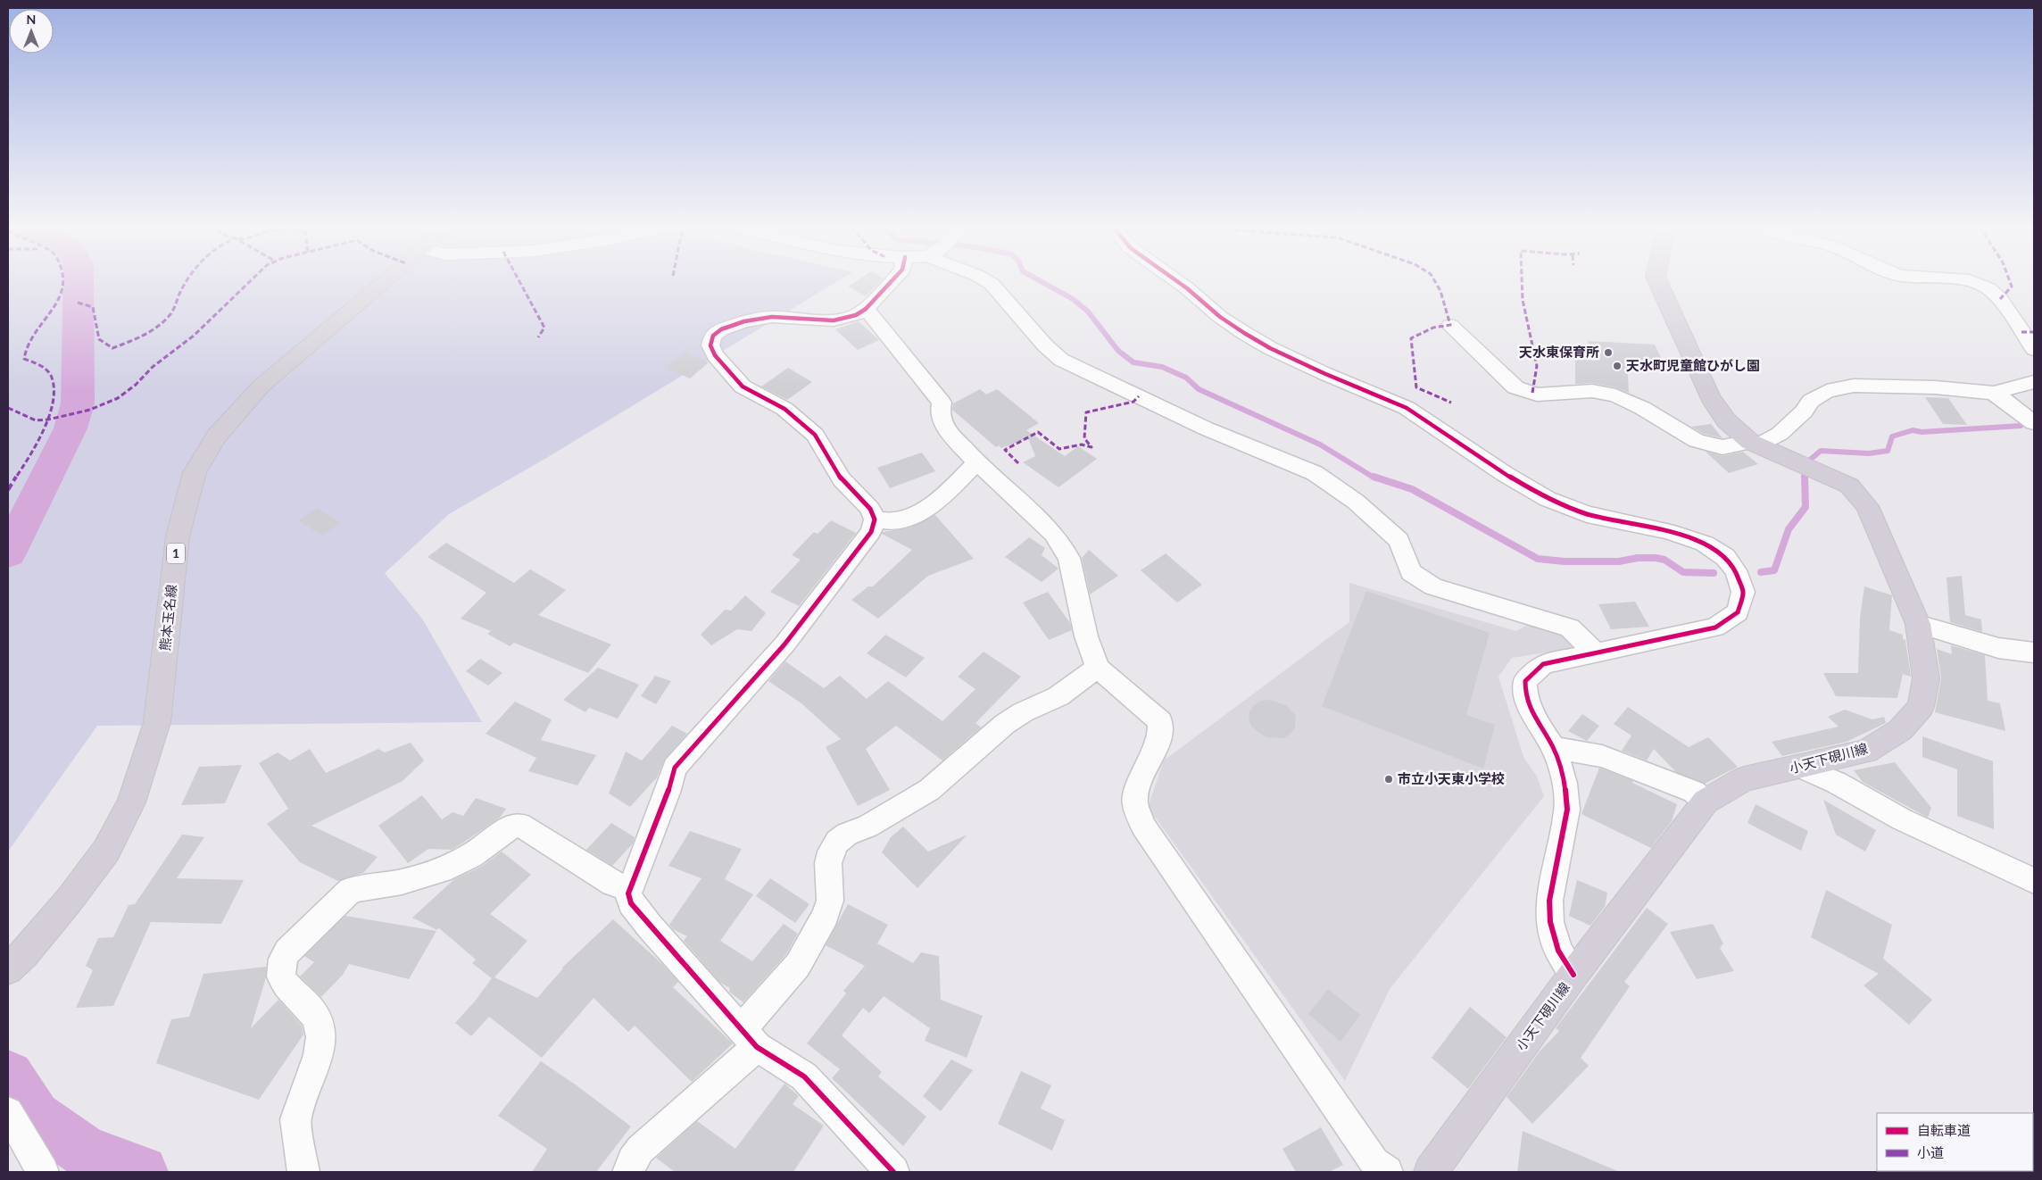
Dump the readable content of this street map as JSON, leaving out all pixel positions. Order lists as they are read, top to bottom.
{
  "streets": {
    "main road": ["1", "熊本玉名線", "小天下硯川線"]
  },
  "places": ["天水東保育所", "天水町児童館ひがし園", "市立小天東小学校"],
  "legend": ["自転車道", "小道"],
  "north": "top"
}
